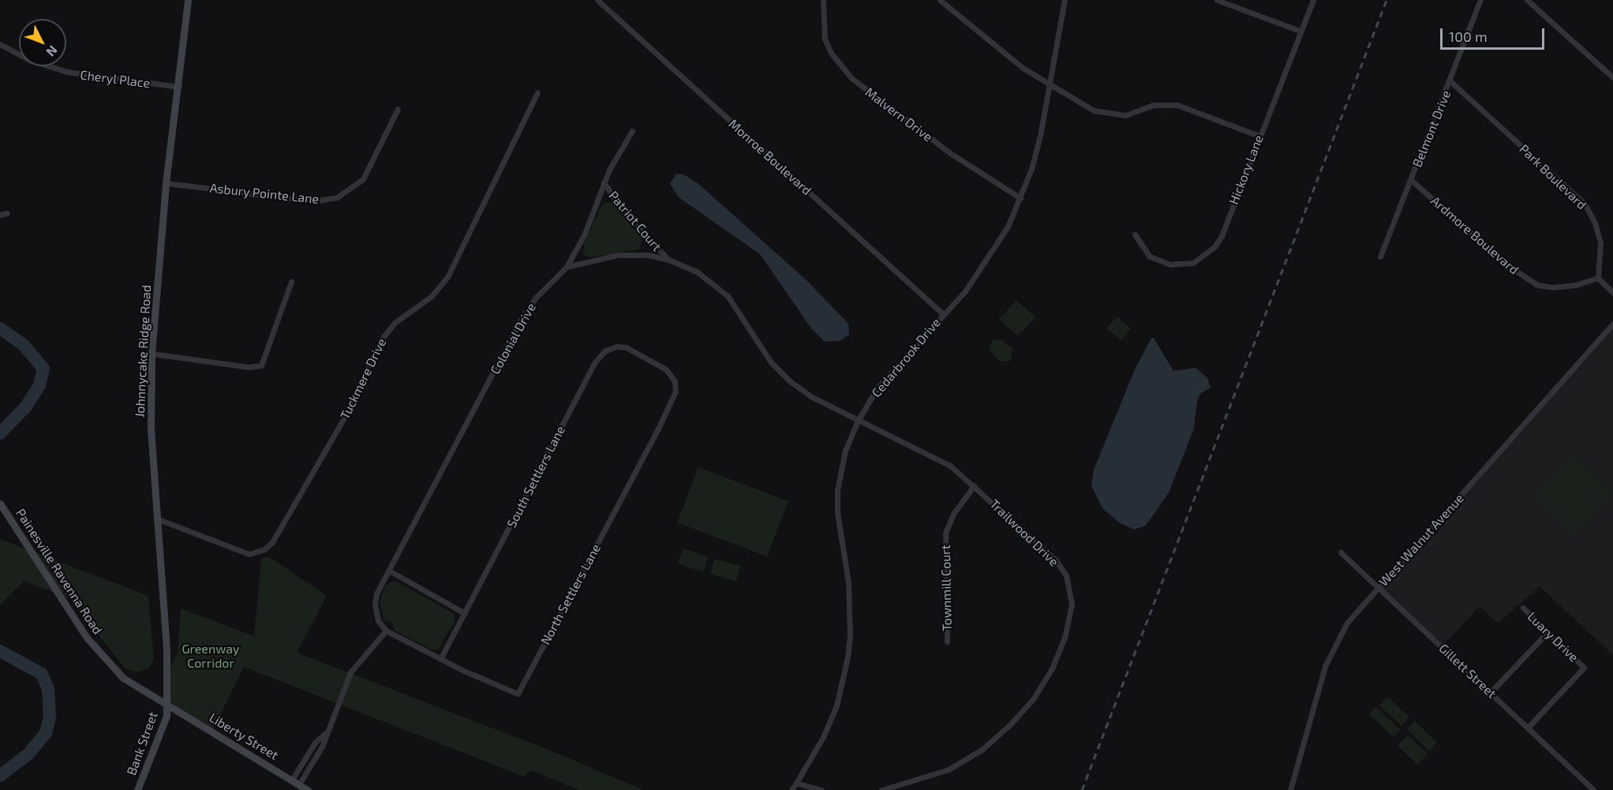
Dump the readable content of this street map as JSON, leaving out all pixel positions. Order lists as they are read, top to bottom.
{
  "streets": {
    "main road": [
      "Johnnycake Ridge Road",
      "Painesville Ravenna Road",
      "Liberty Street",
      "Bank Street"
    ],
    "street": [
      "Cheryl Place",
      "Malvern Drive",
      "Belmont Drive",
      "Monroe Boulevard",
      "Hickory Lane",
      "Park Boulevard",
      "Asbury Pointe Lane",
      "Patriot Court",
      "Ardmore Boulevard",
      "Colonial Drive",
      "Cedarbrook Drive",
      "Tuckmere Drive",
      "South Settlers Lane",
      "Trailwood Drive",
      "West Walnut Avenue",
      "Townmill Court",
      "North Settlers Lane",
      "Luary Drive",
      "Gillett Street"
    ]
  },
  "crossings": [
    ["Cheryl Place", "Johnnycake Ridge Road"],
    ["Malvern Drive", "Cedarbrook Drive"],
    ["Belmont Drive", "Park Boulevard"],
    ["Belmont Drive", "Ardmore Boulevard"],
    ["Monroe Boulevard", "Cedarbrook Drive"],
    ["Park Boulevard", "Ardmore Boulevard"],
    ["Asbury Pointe Lane", "Johnnycake Ridge Road"],
    ["Patriot Court", "Colonial Drive"],
    ["Colonial Drive", "North Settlers Lane"],
    ["Johnnycake Ridge Road", "Tuckmere Drive"],
    ["Johnnycake Ridge Road", "Painesville Ravenna Road"],
    ["Johnnycake Ridge Road", "Liberty Street"],
    ["Johnnycake Ridge Road", "Bank Street"],
    ["Cedarbrook Drive", "Trailwood Drive"],
    ["South Settlers Lane", "North Settlers Lane"],
    ["Trailwood Drive", "Townmill Court"],
    ["West Walnut Avenue", "Gillett Street"],
    ["Painesville Ravenna Road", "Liberty Street"],
    ["Painesville Ravenna Road", "Bank Street"],
    ["Luary Drive", "Gillett Street"],
    ["Liberty Street", "Bank Street"]
  ],
  "parks": ["Greenway Corridor"],
  "scale_bar": "100 m",
  "north": "bottom right"
}
